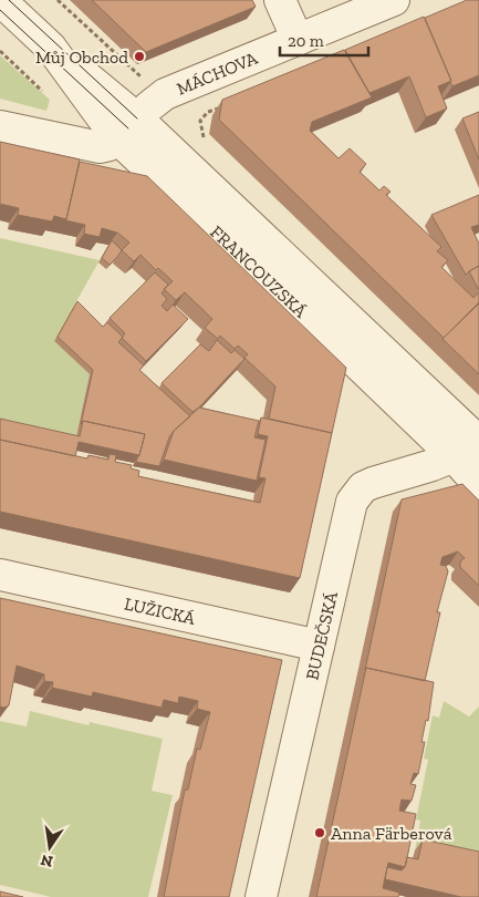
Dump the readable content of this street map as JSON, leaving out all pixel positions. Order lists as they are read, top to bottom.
{
  "streets": {
    "street": [
      "MÁCHOVA",
      "FRANCOUZSKÁ",
      "LUŽICKÁ",
      "BUDEČSKÁ"
    ]
  },
  "crossings": [
    ["MÁCHOVA", "FRANCOUZSKÁ"],
    ["FRANCOUZSKÁ", "BUDEČSKÁ"],
    ["LUŽICKÁ", "BUDEČSKÁ"]
  ],
  "places": ["Můj Obchod", "Anna Fӓrberová"],
  "scale_bar": "20 m",
  "north": "bottom"
}
